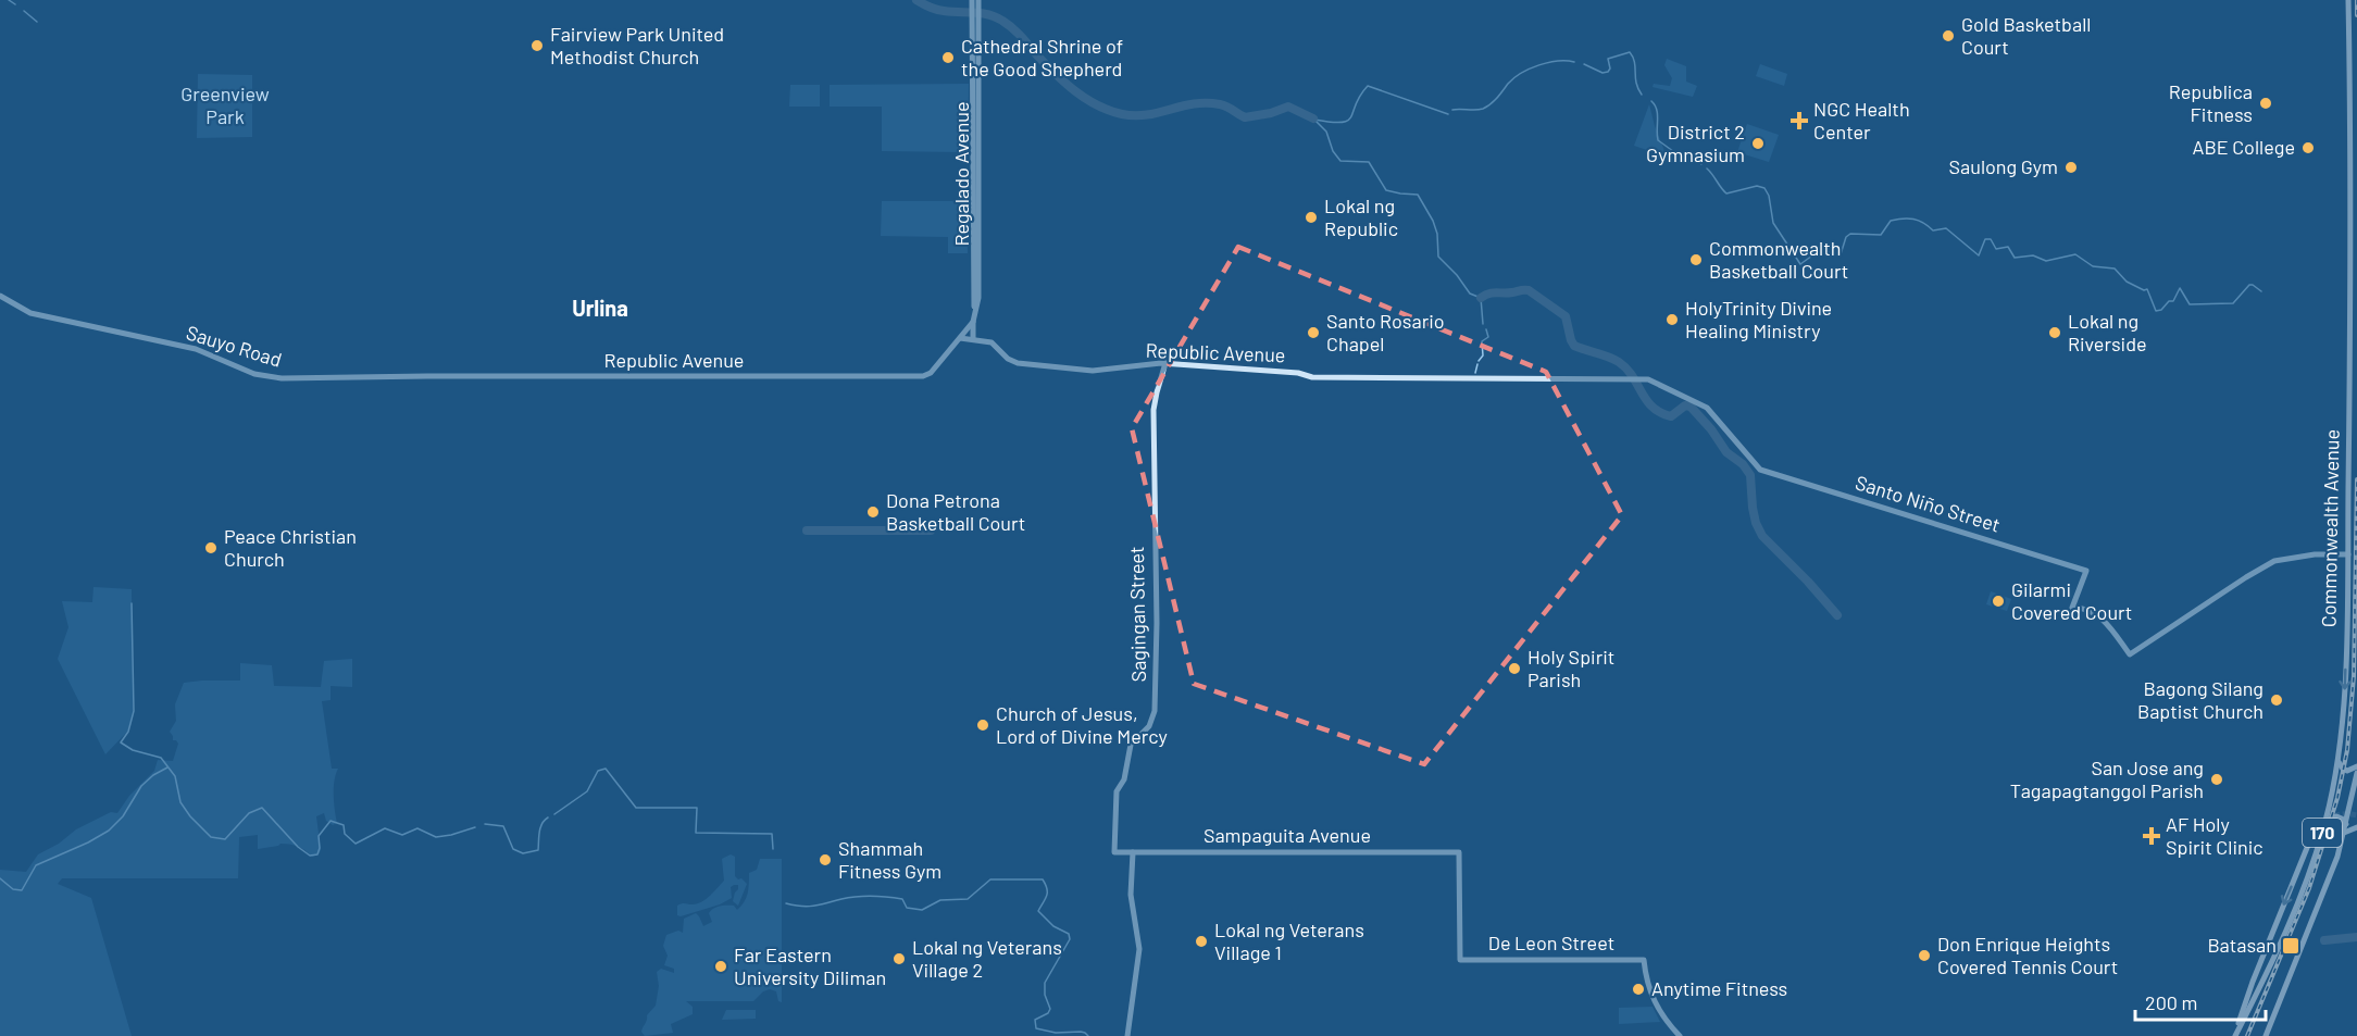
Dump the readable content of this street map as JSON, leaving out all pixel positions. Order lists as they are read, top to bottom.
{
  "streets": {
    "main road": [
      "Regalado Avenue",
      "Sauyo Road",
      "Republic Avenue",
      "Santo Niño Street",
      "Commonwealth Avenue",
      "Sagingan Street",
      "170",
      "Sampaguita Avenue",
      "De Leon Street"
    ]
  },
  "crossings": [
    ["Regalado Avenue", "Republic Avenue"],
    ["Sauyo Road", "Republic Avenue"],
    ["Republic Avenue", "Santo Niño Street"],
    ["Republic Avenue", "Sagingan Street"],
    ["Santo Niño Street", "Commonwealth Avenue"],
    ["Sagingan Street", "Sampaguita Avenue"],
    ["Sampaguita Avenue", "De Leon Street"]
  ],
  "districts": ["Urlina"],
  "parks": ["Greenview Park"],
  "places": {
    "other": [
      "Gold Basketball Court",
      "Fairview Park United Methodist Church",
      "Cathedral Shrine of the Good Shepherd",
      "Republica Fitness",
      "District 2 Gymnasium",
      "ABE College",
      "Saulong Gym",
      "Lokal ng Republic",
      "Commonwealth Basketball Court",
      "HolyTrinity Divine Healing Ministry",
      "Santo Rosario Chapel",
      "Lokal ng Riverside",
      "Dona Petrona Basketball Court",
      "Peace Christian Church",
      "Gilarmi Covered Court",
      "Holy Spirit Parish",
      "Bagong Silang Baptist Church",
      "Church of Jesus, Lord of Divine Mercy",
      "San Jose ang Tagapagtanggol Parish",
      "Shammah Fitness Gym",
      "Lokal ng Veterans Village 1",
      "Don Enrique Heights Covered Tennis Court",
      "Lokal ng Veterans Village 2",
      "Far Eastern University Diliman",
      "Anytime Fitness"
    ],
    "health": ["NGC Health Center", "AF Holy Spirit Clinic"],
    "transit": ["Batasan"]
  },
  "scale_bar": "200 m"
}
